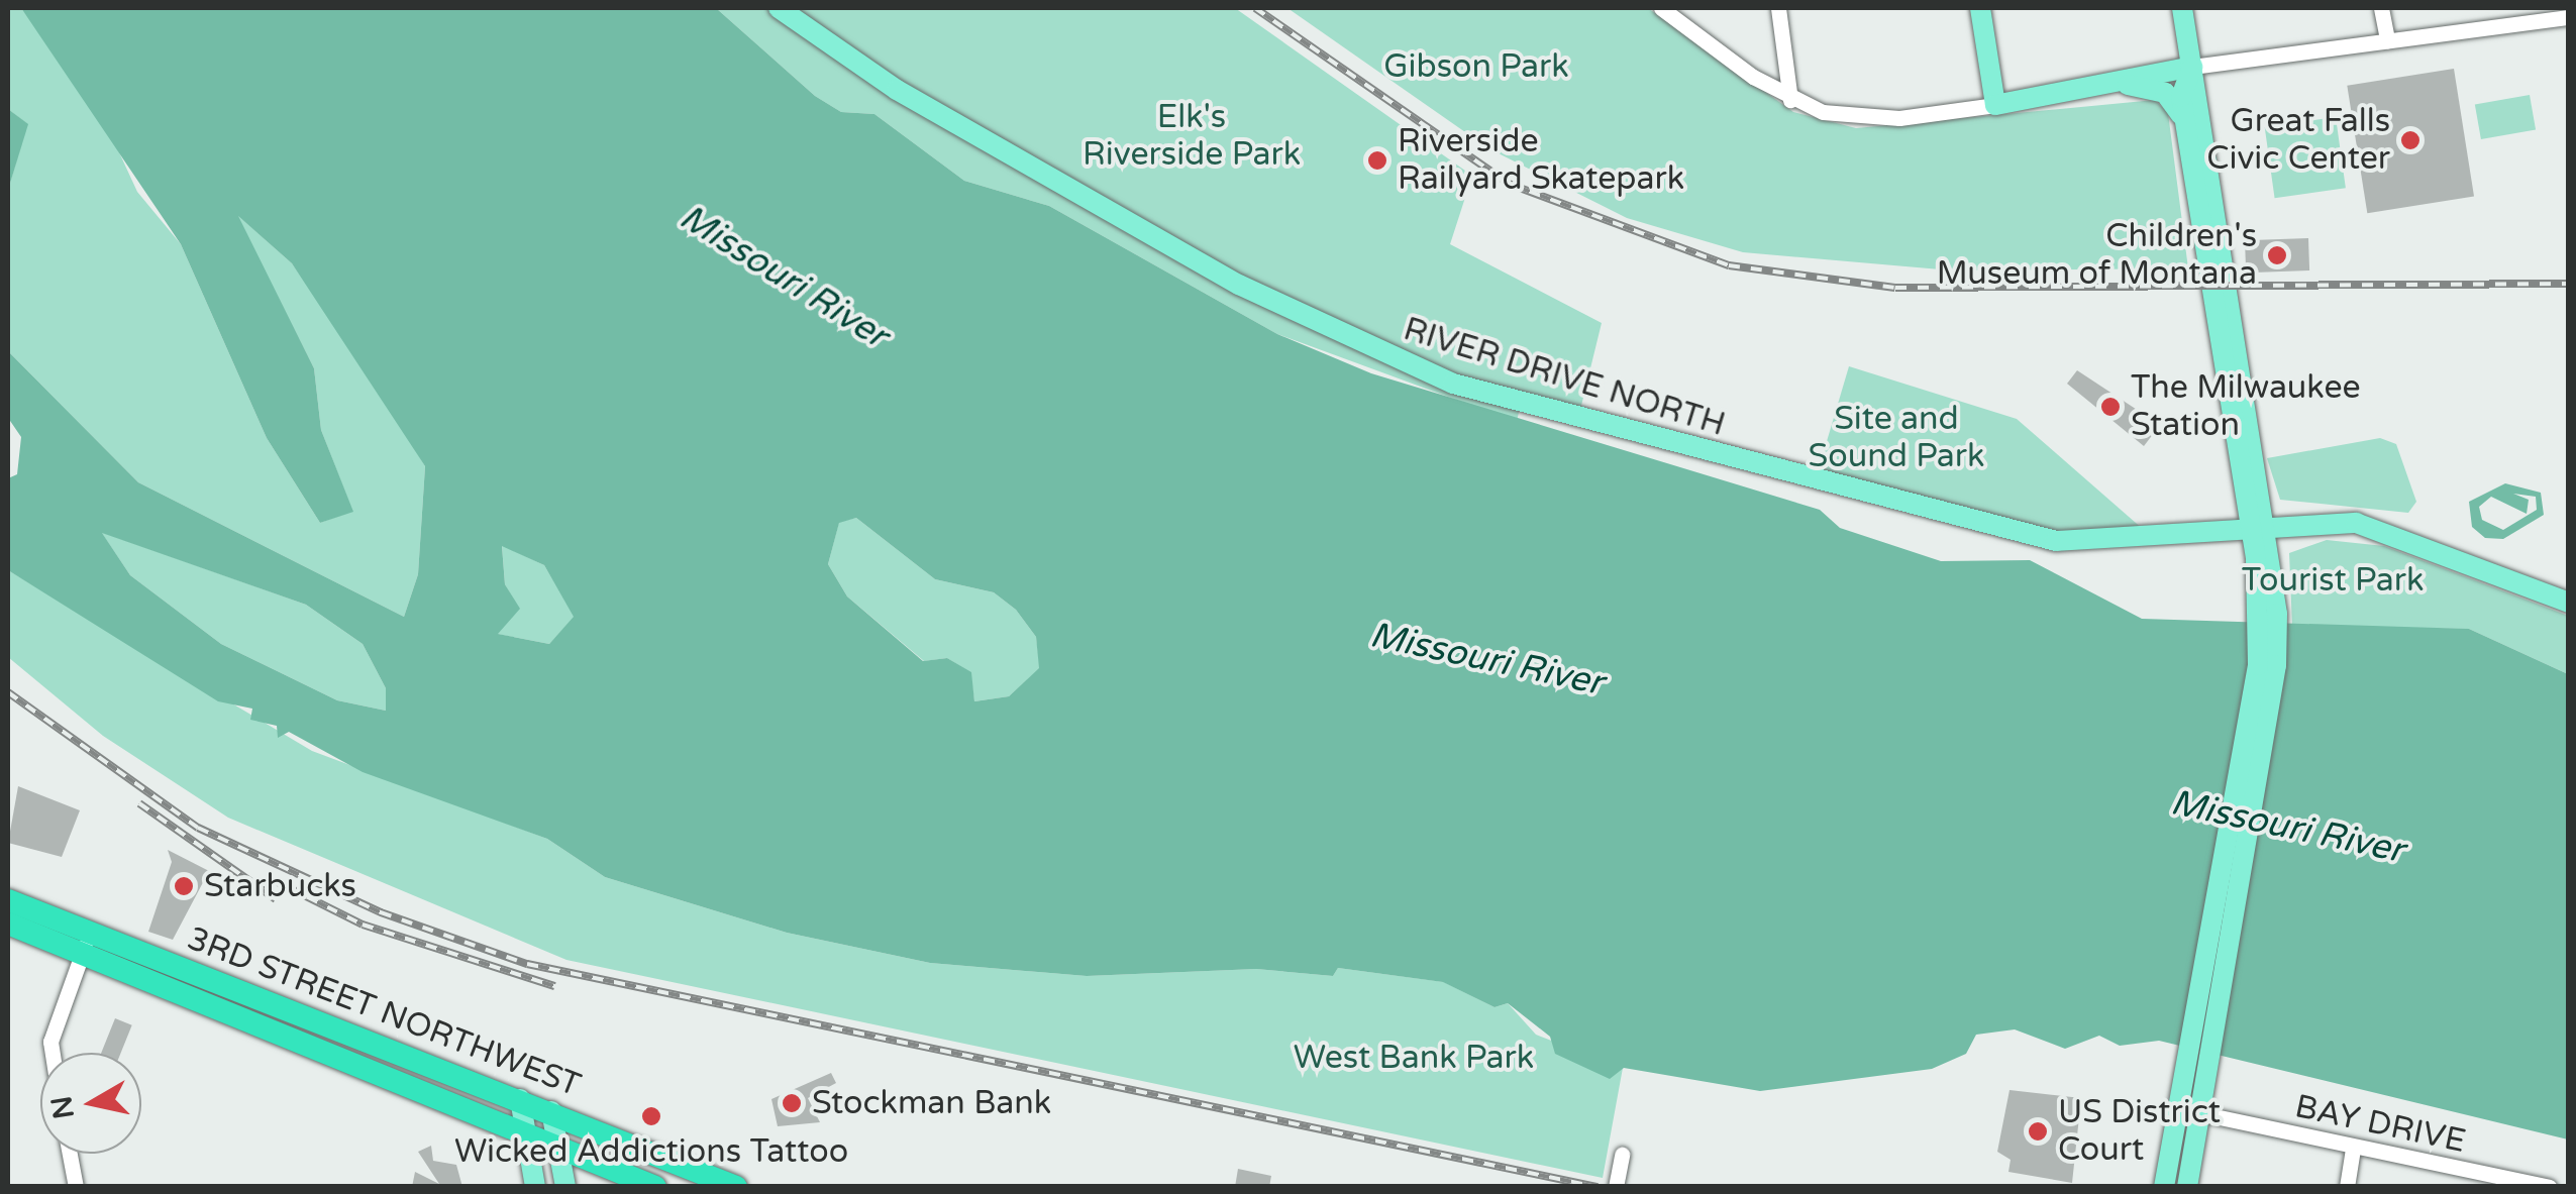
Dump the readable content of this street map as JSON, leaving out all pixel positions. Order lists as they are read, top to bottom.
{
  "streets": {
    "highway": ["3RD STREET NORTHWEST"],
    "main road": ["RIVER DRIVE NORTH"],
    "street": ["BAY DRIVE"]
  },
  "water": ["Missouri River"],
  "parks": [
    "Gibson Park",
    "Elk's Riverside Park",
    "Site and Sound Park",
    "Tourist Park",
    "West Bank Park"
  ],
  "places": [
    "Great Falls Civic Center",
    "Riverside Railyard Skatepark",
    "Children's Museum of Montana",
    "The Milwaukee Station",
    "Starbucks",
    "Stockman Bank",
    "Wicked Addictions Tattoo",
    "US District Court"
  ],
  "north": "left"
}
